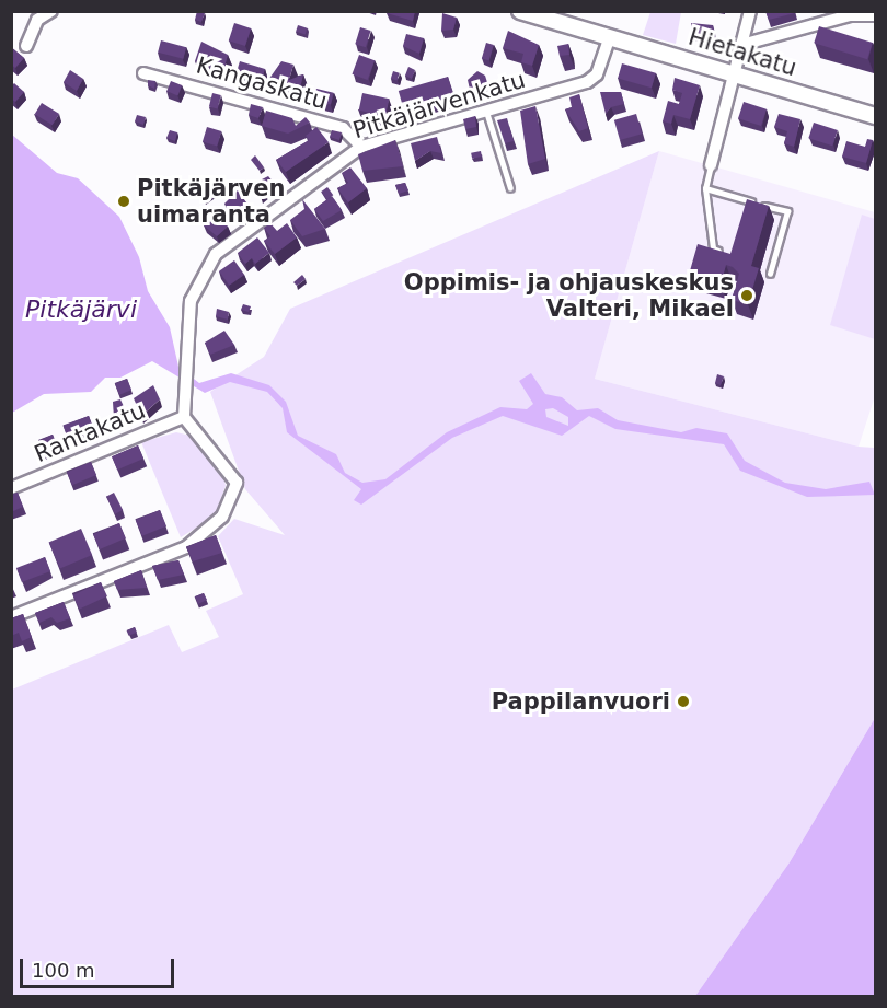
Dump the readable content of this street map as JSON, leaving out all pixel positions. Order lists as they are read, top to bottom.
{
  "streets": {
    "street": [
      "Hietakatu",
      "Kangaskatu",
      "Pitkäjärvenkatu",
      "Rantakatu"
    ]
  },
  "crossings": [
    ["Hietakatu", "Pitkäjärvenkatu"],
    ["Kangaskatu", "Pitkäjärvenkatu"],
    ["Pitkäjärvenkatu", "Rantakatu"]
  ],
  "water": ["Pitkäjärvi"],
  "places": ["Pitkäjärven uimaranta", "Oppimis- ja ohjauskeskus Valteri, Mikael", "Pappilanvuori"],
  "scale_bar": "100 m"
}
